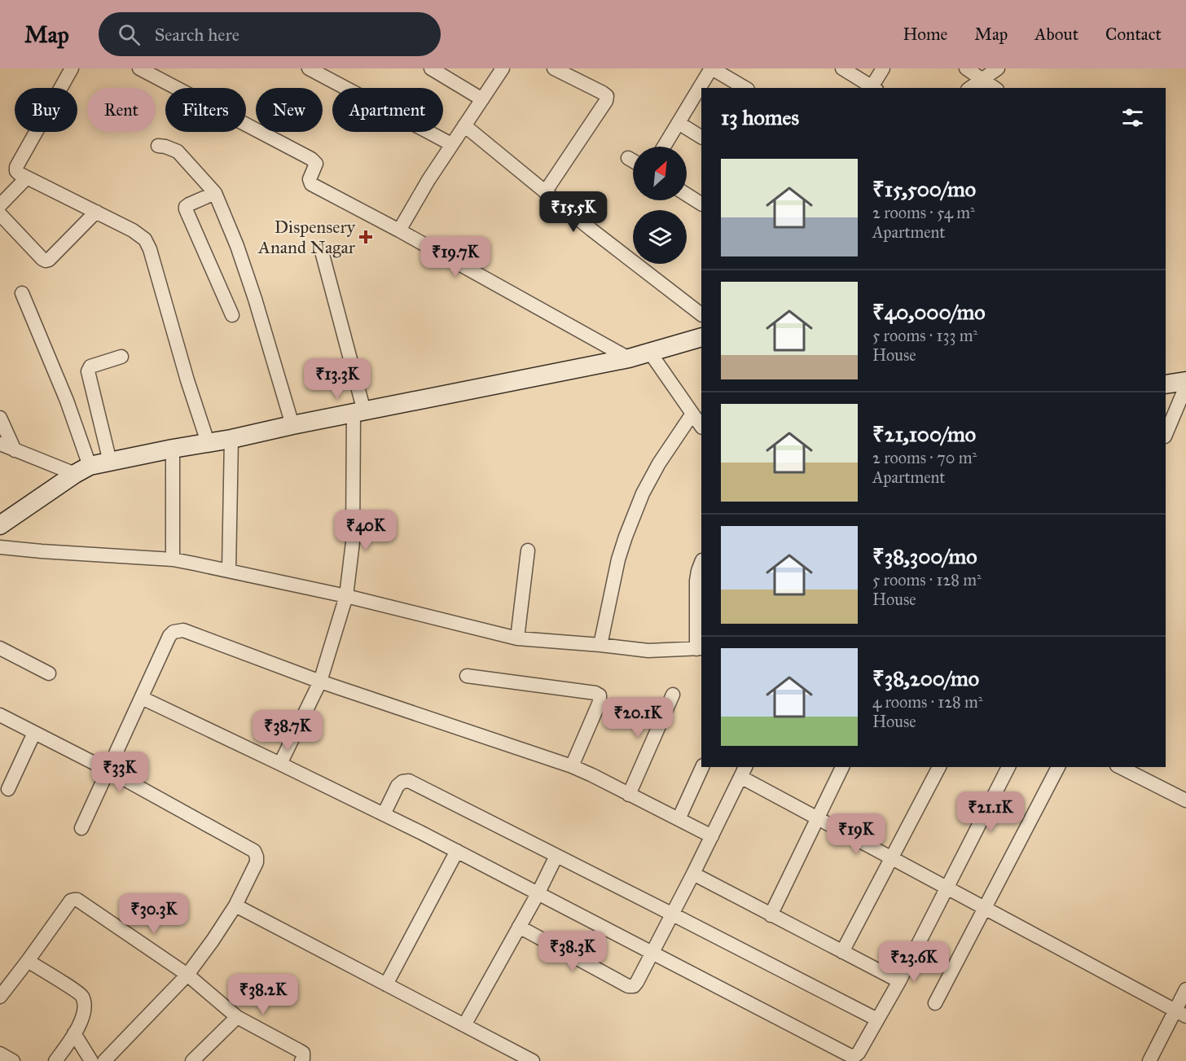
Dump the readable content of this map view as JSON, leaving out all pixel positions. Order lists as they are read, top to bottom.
{
  "places": {
    "health": ["Dispensery Anand Nagar"]
  },
  "north": "top right",
  "page": {
    "header": "Map",
    "search": "Search here",
    "nav": [
      "Home",
      "Map",
      "About",
      "Contact"
    ],
    "chip": [
      "Buy",
      "Rent",
      "Filters",
      "New",
      "Apartment"
    ],
    "heading": "13 homes",
    "list": [
      {
        "name": "₹15,500/mo",
        "note": "2 rooms · 54 m² · Apartment"
      },
      {
        "name": "₹40,000/mo",
        "note": "5 rooms · 133 m² · House"
      },
      {
        "name": "₹21,100/mo",
        "note": "2 rooms · 70 m² · Apartment"
      },
      {
        "name": "₹38,300/mo",
        "note": "5 rooms · 128 m² · House"
      },
      {
        "name": "₹38,200/mo",
        "note": "4 rooms · 128 m² · House"
      }
    ],
    "price": [
      "₹15.5K",
      "₹19.7K",
      "₹13.3K",
      "₹40K",
      "₹20.1K",
      "₹38.7K",
      "₹33K",
      "₹21.1K",
      "₹19K",
      "₹30.3K",
      "₹38.3K",
      "₹23.6K",
      "₹38.2K"
    ]
  }
}
